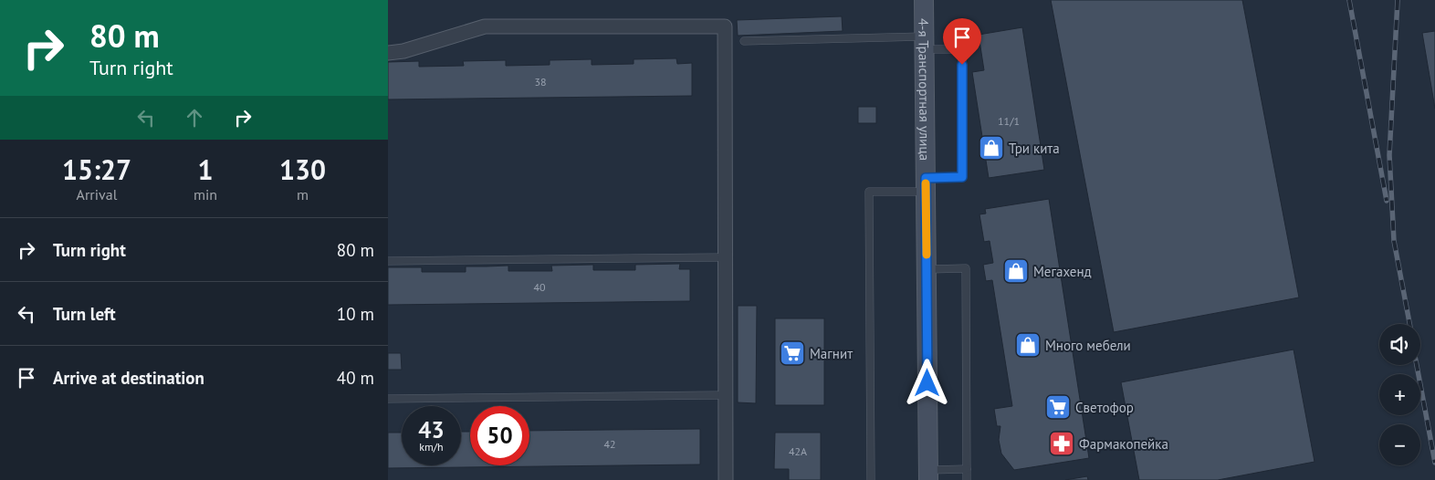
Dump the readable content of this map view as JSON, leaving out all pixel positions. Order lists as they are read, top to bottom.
{
  "streets": {
    "main road": ["4-я Транспортная улица"]
  },
  "places": {
    "shop": ["Три кита", "Мегахенд", "Много мебели"],
    "supermarket": ["Магнит", "Светофор"],
    "pharmacy": ["Фармакопейка"]
  },
  "house_numbers": [
    "38",
    "11/1",
    "40",
    "42",
    "42А"
  ],
  "page": {
    "turn": ["80 m", "Turn right"],
    "eta": [
      "15:27",
      "Arrival",
      "1",
      "min",
      "130",
      "m"
    ],
    "list": [
      {
        "name": "Turn right",
        "value": "80 m"
      },
      {
        "name": "Turn left",
        "value": "10 m"
      },
      {
        "name": "Arrive at destination",
        "value": "40 m"
      }
    ],
    "map_buttons": ["+", "−"],
    "speed": "43 km/h",
    "limit": "50"
  }
}
